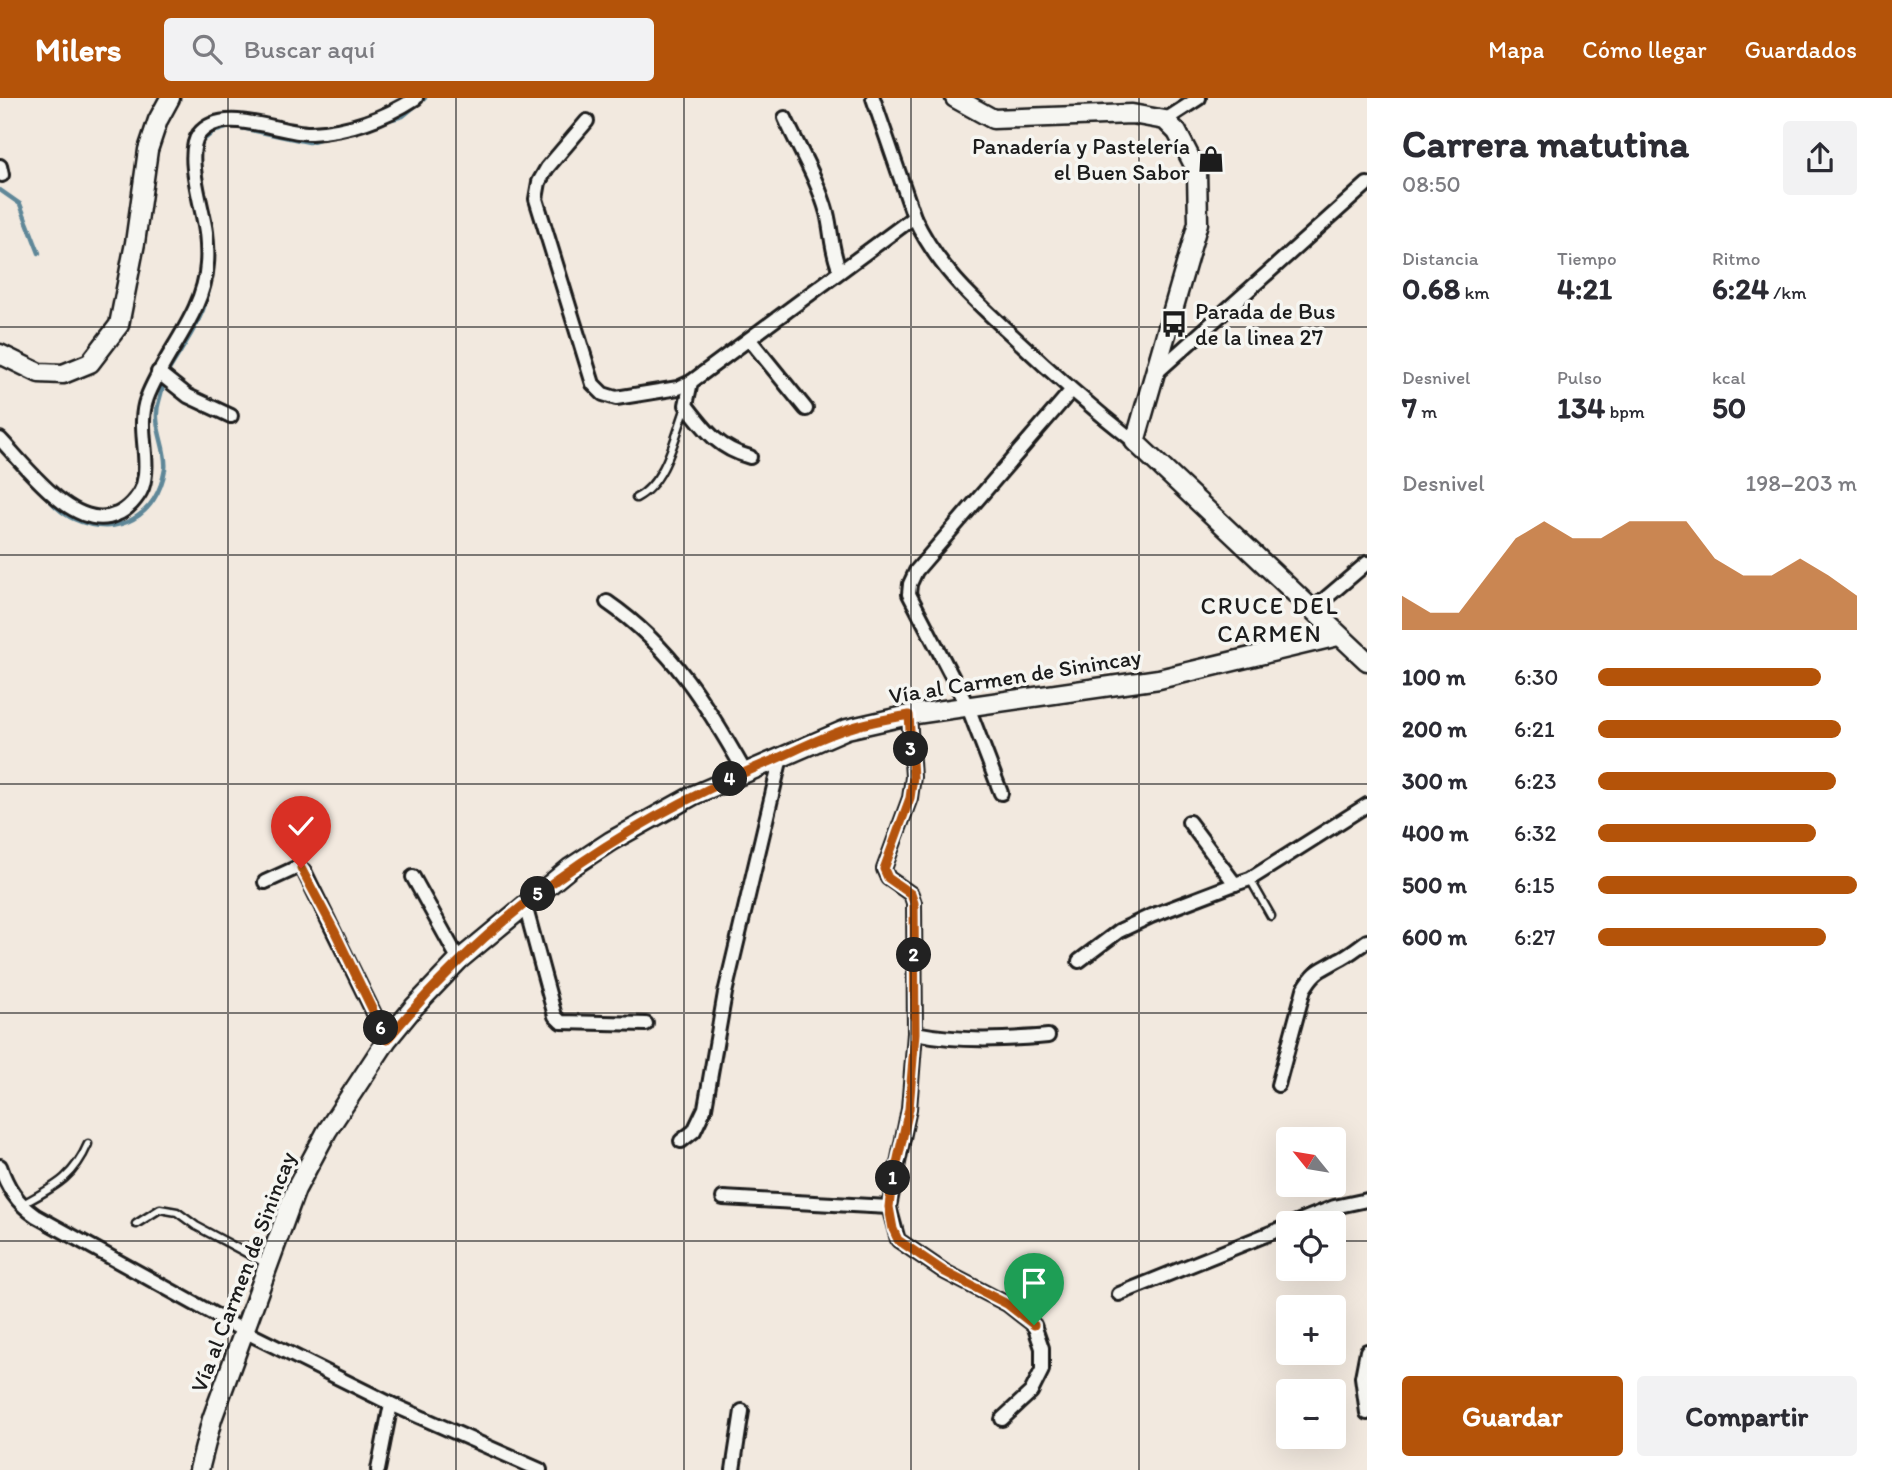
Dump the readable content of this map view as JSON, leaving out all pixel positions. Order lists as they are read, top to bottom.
{
  "streets": {
    "street": ["Vía al Carmen de Sinincay"]
  },
  "districts": ["CRUCE DEL CARMEN"],
  "places": {
    "shop": ["Panadería y Pastelería el Buen Sabor"],
    "bus stop": ["Parada de Bus de la linea 27"]
  },
  "north": "top left",
  "page": {
    "header": "Milers",
    "search": "Buscar aquí",
    "nav": ["Mapa", "Cómo llegar", "Guardados"],
    "heading": ["Carrera matutina", "08:50"],
    "stats": [
      ["Distancia", "0.68 km"],
      ["Tiempo", "4:21"],
      ["Ritmo", "6:24 /km"],
      ["Desnivel", "7 m"],
      ["Pulso", "134 bpm"],
      ["kcal", "50"]
    ],
    "chart": ["Desnivel", "198–203 m"],
    "list": [
      {
        "name": "100 m",
        "note": "6:30"
      },
      {
        "name": "200 m",
        "note": "6:21"
      },
      {
        "name": "300 m",
        "note": "6:23"
      },
      {
        "name": "400 m",
        "note": "6:32"
      },
      {
        "name": "500 m",
        "note": "6:15"
      },
      {
        "name": "600 m",
        "note": "6:27"
      }
    ],
    "pins": [
      "3",
      "4",
      "5",
      "2",
      "6",
      "1"
    ],
    "map_buttons": ["+", "−"],
    "buttons": ["Guardar", "Compartir"]
  }
}
